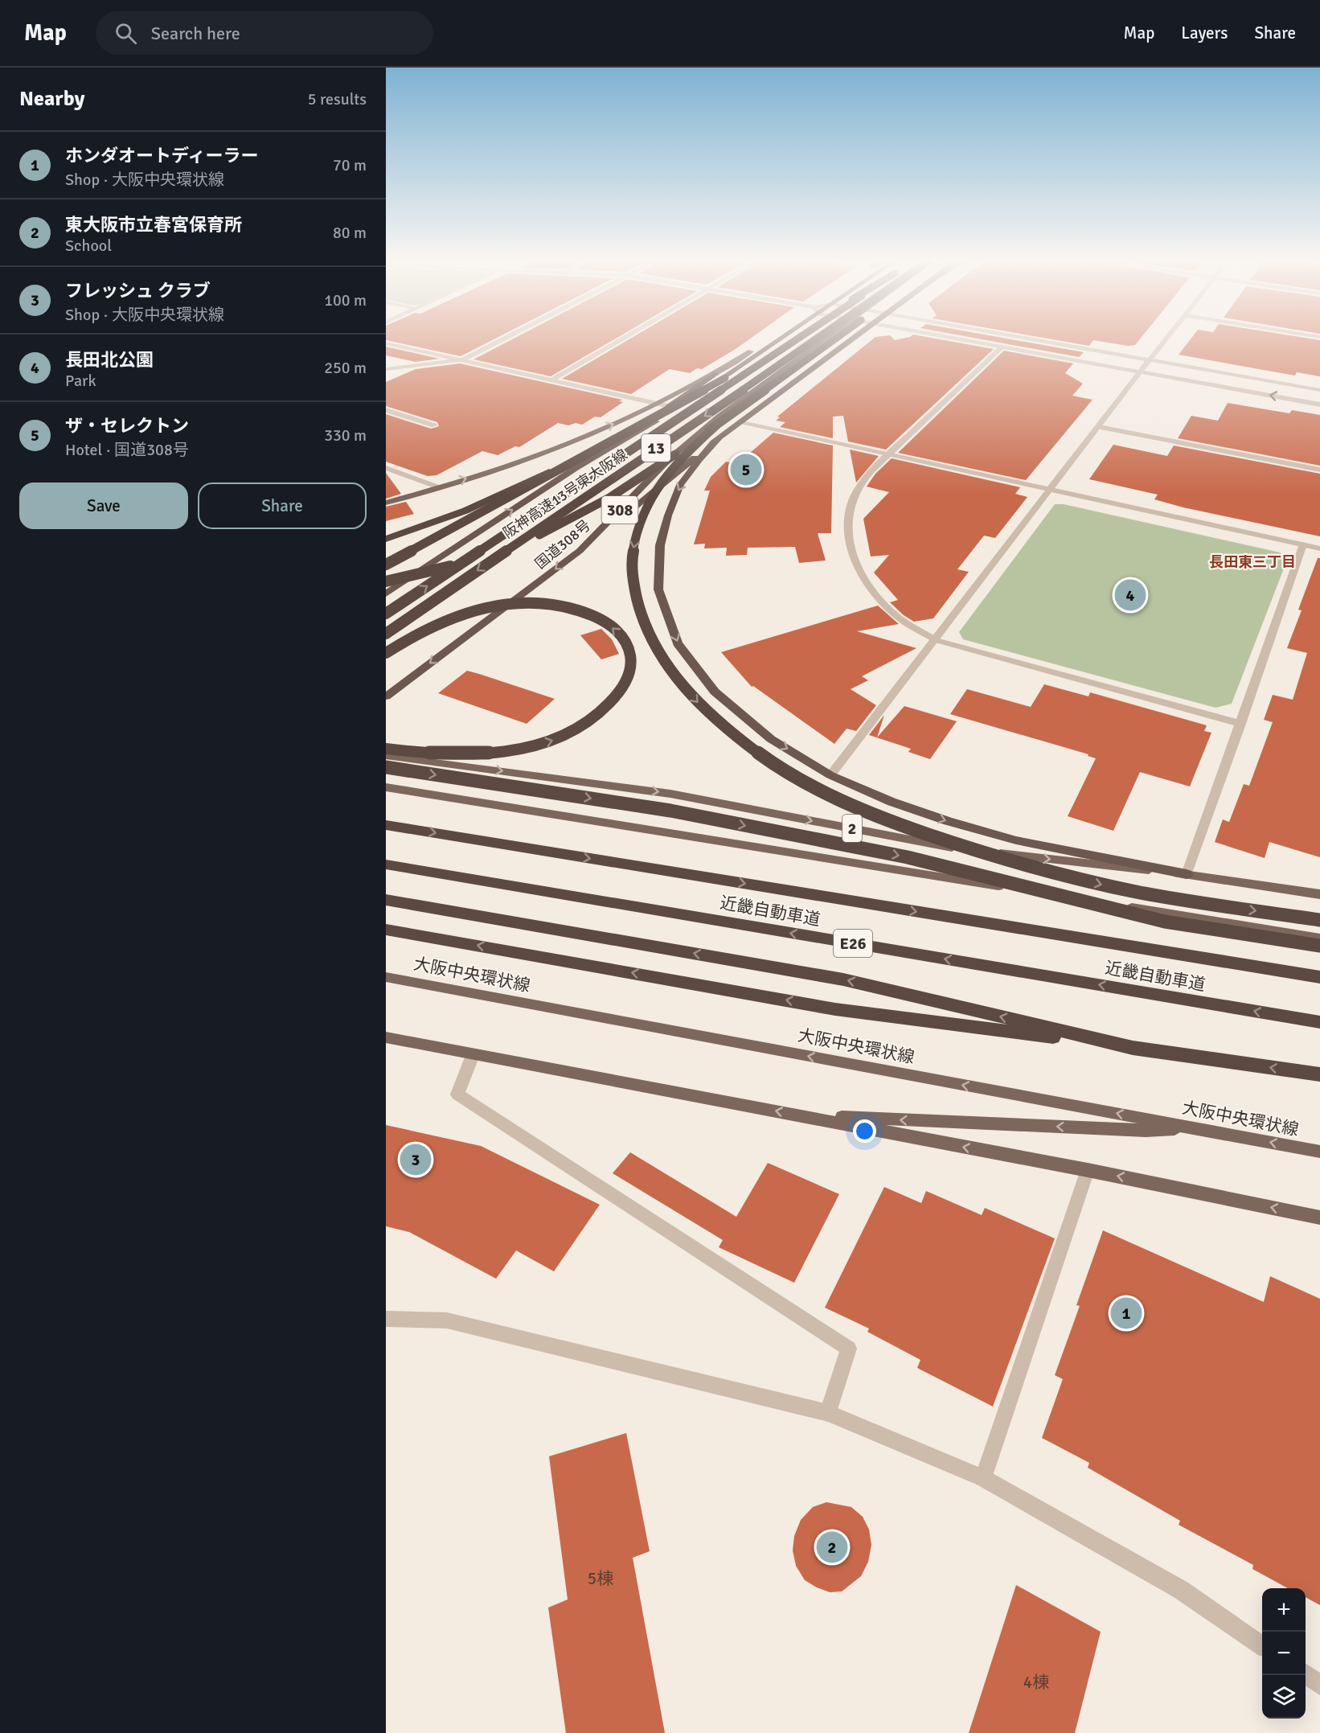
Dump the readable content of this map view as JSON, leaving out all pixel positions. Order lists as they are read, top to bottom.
{
  "streets": {
    "highway": [
      "13",
      "阪神高速13号東大阪線",
      "308",
      "国道308号",
      "近畿自動車道",
      "E26"
    ],
    "main road": ["2", "大阪中央環状線"]
  },
  "crossings": [
    ["308", "国道308号"]
  ],
  "districts": ["長田東三丁目"],
  "house_numbers": ["5棟", "4棟"],
  "page": {
    "header": "Map",
    "search": "Search here",
    "nav": ["Map", "Layers", "Share"],
    "heading": ["Nearby", "5 results"],
    "list": [
      {
        "mark": "1",
        "name": "ホンダオートディーラー",
        "note": "Shop · 大阪中央環状線",
        "value": "70 m"
      },
      {
        "mark": "2",
        "name": "東大阪市立春宮保育所",
        "note": "School",
        "value": "80 m"
      },
      {
        "mark": "3",
        "name": "フレッシュ クラブ",
        "note": "Shop · 大阪中央環状線",
        "value": "100 m"
      },
      {
        "mark": "4",
        "name": "長田北公園",
        "note": "Park",
        "value": "250 m"
      },
      {
        "mark": "5",
        "name": "ザ・セレクトン",
        "note": "Hotel · 国道308号",
        "value": "330 m"
      }
    ],
    "pins": [
      "5",
      "4",
      "3",
      "1",
      "2"
    ],
    "buttons": ["Save", "Share"],
    "map_buttons": ["+", "−"]
  }
}
